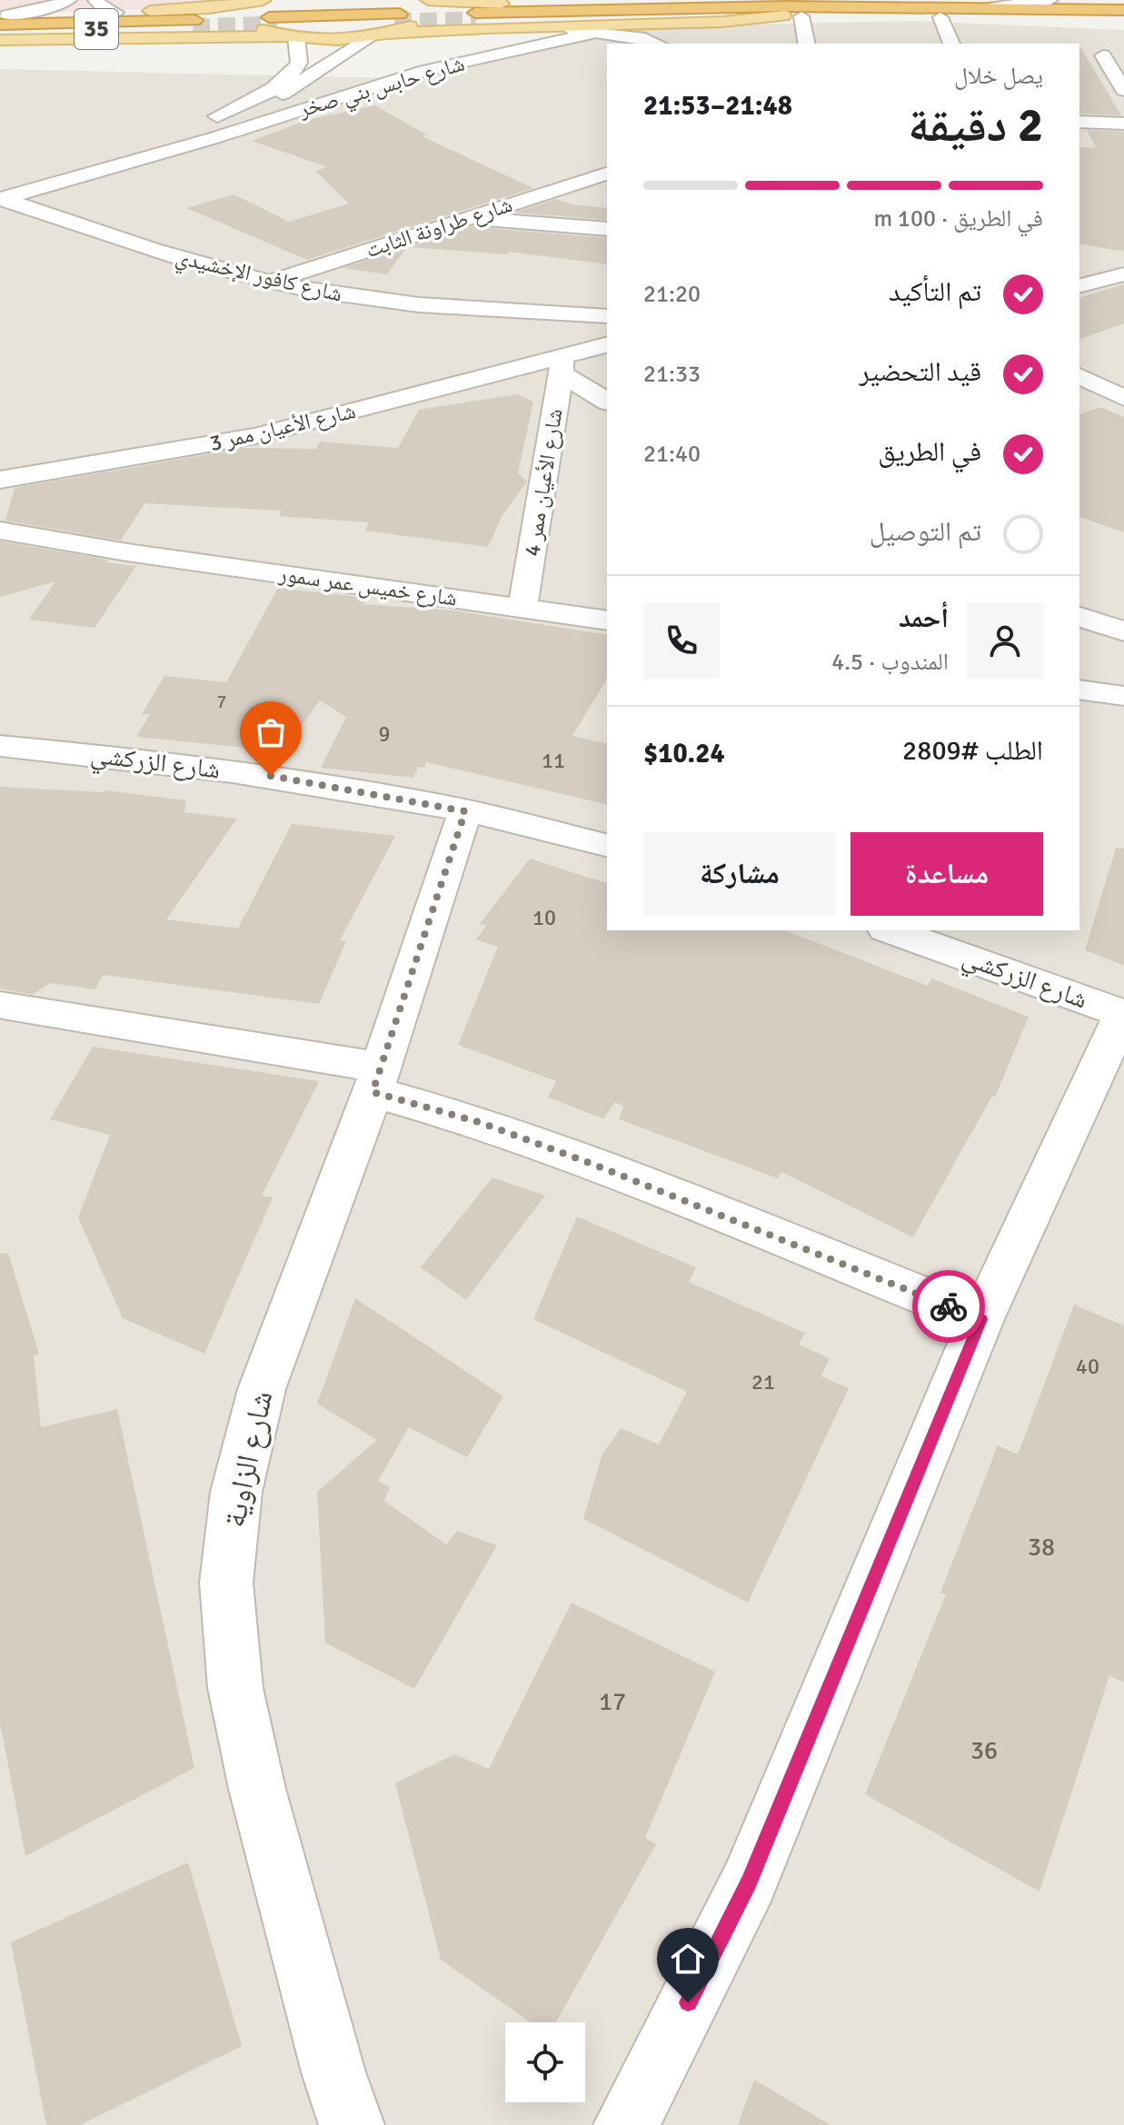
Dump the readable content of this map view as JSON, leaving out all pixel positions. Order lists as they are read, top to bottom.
{
  "streets": {
    "highway": ["35"],
    "street": [
      "شارع حابس بني صخر",
      "شارع طراونة الثابت",
      "شارع كافور الإخشيدي",
      "شارع الأعيان ممر 3",
      "شارع الأعيان ممر 4",
      "شارع خميس عمر سمور",
      "شارع الزركشي",
      "شارع الزاوية"
    ]
  },
  "crossings": [
    ["شارع حابس بني صخر", "شارع كافور الإخشيدي"],
    ["شارع طراونة الثابت", "شارع كافور الإخشيدي"],
    ["شارع الأعيان ممر 3", "شارع الأعيان ممر 4"],
    ["شارع الأعيان ممر 4", "شارع خميس عمر سمور"],
    ["شارع الزركشي", "شارع الزاوية"]
  ],
  "house_numbers": [
    "7",
    "9",
    "11",
    "10",
    "40",
    "21",
    "38",
    "17",
    "36"
  ],
  "page": {
    "heading": ["2 دقيقة", "يصل خلال", "21:48–21:53"],
    "panel": [
      "أحمد",
      "المندوب · 4.5",
      "الطلب #2809",
      "$10.24"
    ],
    "bar": "في الطريق · 100 m",
    "list": [
      ["تم التأكيد", "21:20"],
      ["قيد التحضير", "21:33"],
      ["في الطريق", "21:40"],
      "تم التوصيل"
    ],
    "buttons": ["مساعدة", "مشاركة"]
  }
}
